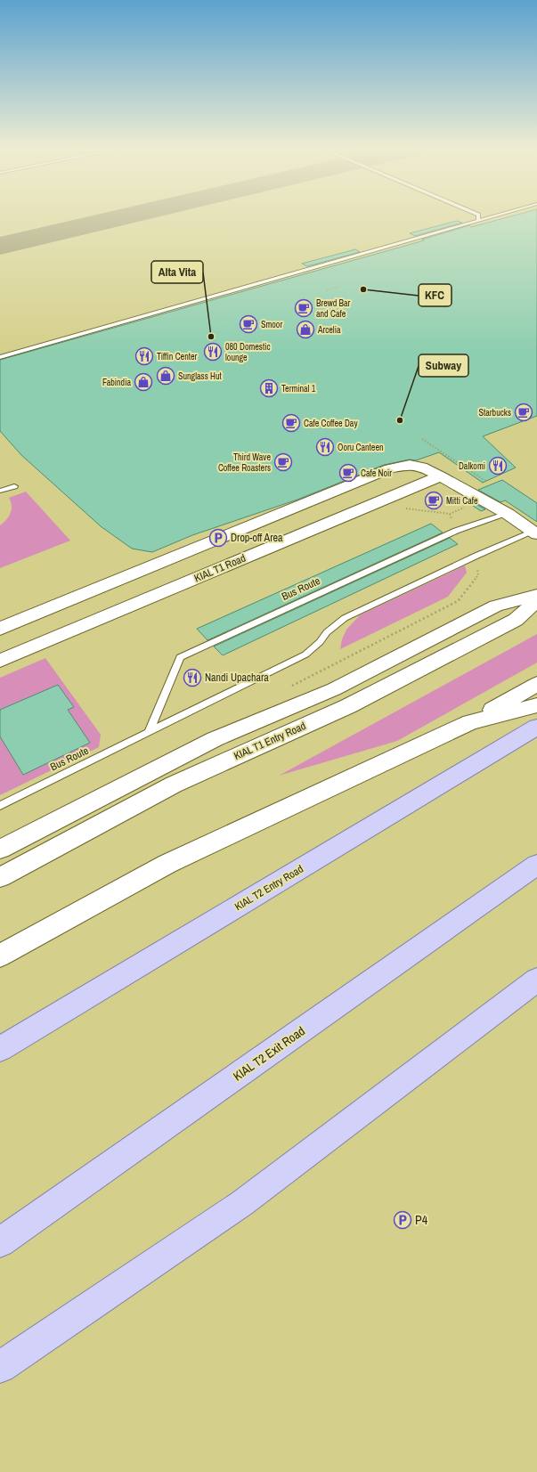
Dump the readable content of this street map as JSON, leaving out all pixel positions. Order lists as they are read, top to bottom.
{
  "streets": {
    "main road": [
      "KIAL T1 Road",
      "KIAL T1 Entry Road",
      "KIAL T2 Entry Road",
      "KIAL T2 Exit Road"
    ],
    "lane": ["Bus Route"]
  },
  "places": {
    "other": ["KFC", "Alta Vita", "Subway"],
    "cafe": [
      "Brewd Bar and Cafe",
      "Smoor",
      "Starbucks",
      "Cafe Coffee Day",
      "Third Wave Coffee Roasters",
      "Cafe Noir",
      "Mitti Cafe"
    ],
    "shop": ["Arcelia", "Sunglass Hut", "Fabindia"],
    "restaurant": [
      "080 Domestic lounge",
      "Tiffin Center",
      "Ooru Canteen",
      "Dalkomi",
      "Nandi Upachara"
    ],
    "building": ["Terminal 1"],
    "parking": ["Drop-off Area", "P4"]
  }
}
